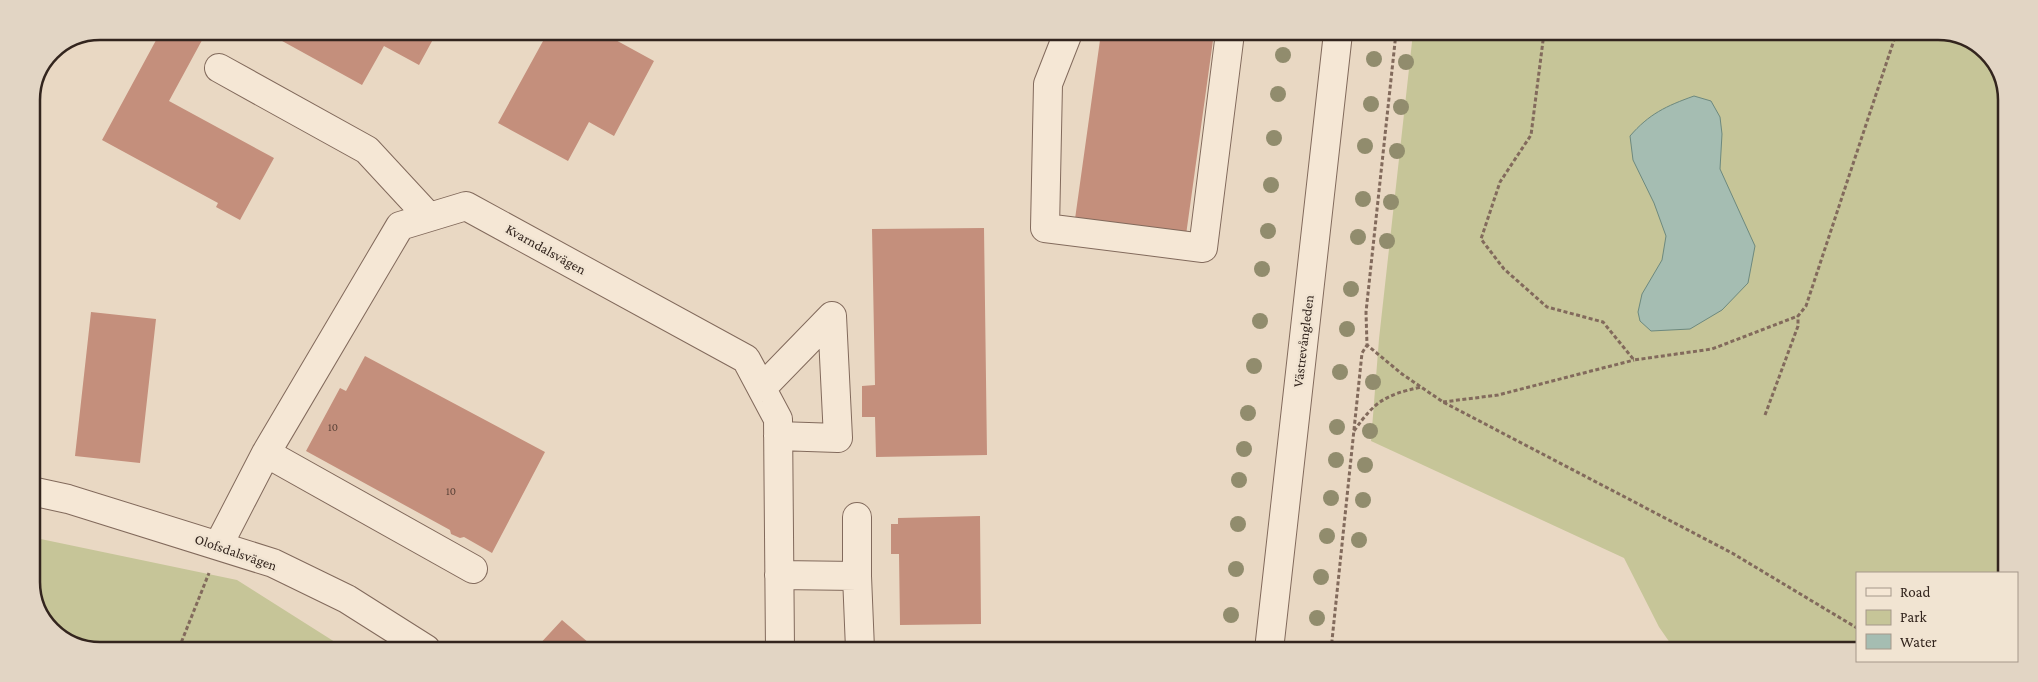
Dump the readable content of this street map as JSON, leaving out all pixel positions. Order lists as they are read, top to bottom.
{
  "streets": {
    "street": ["Kvarndalsvägen", "Västrevångleden", "Olofsdalsvägen"]
  },
  "crossings": [
    ["Kvarndalsvägen", "Olofsdalsvägen"]
  ],
  "house_numbers": ["10", "10"],
  "legend": ["Road", "Park", "Water"]
}
